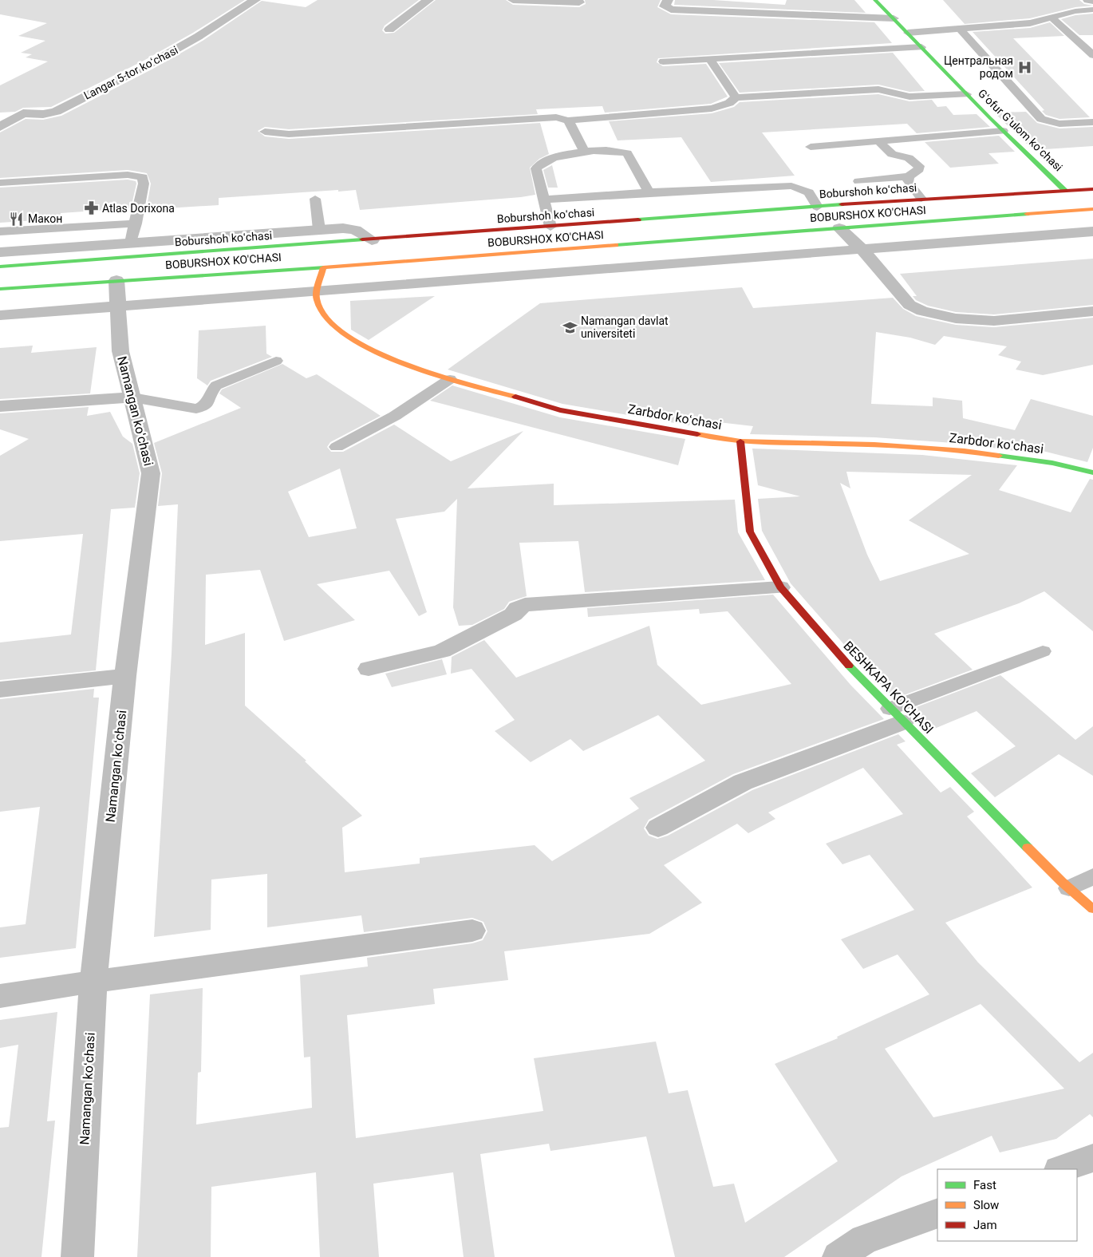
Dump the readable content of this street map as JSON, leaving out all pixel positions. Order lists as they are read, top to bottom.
{
  "streets": {
    "main road": [
      "Gʻofur Gʻulom koʻchasi",
      "Boburshoh koʻchasi",
      "BOBURSHOX KO'CHASI",
      "Zarbdor koʻchasi",
      "BESHKAPA KO'CHASI"
    ],
    "street": ["Langar 5-tor koʻchasi", "Namangan koʻchasi"]
  },
  "crossings": [
    ["Gʻofur Gʻulom koʻchasi", "Boburshoh koʻchasi"],
    ["Gʻofur Gʻulom koʻchasi", "BOBURSHOX KO'CHASI"],
    ["BOBURSHOX KO'CHASI", "Namangan koʻchasi"],
    ["BOBURSHOX KO'CHASI", "Zarbdor koʻchasi"],
    ["Zarbdor koʻchasi", "BESHKAPA KO'CHASI"]
  ],
  "places": {
    "hospital": ["Центральная родом"],
    "pharmacy": ["Atlas Dorixona"],
    "restaurant": ["Макон"],
    "school or university": ["Namangan davlat universiteti"]
  },
  "legend": ["Fast", "Slow", "Jam"]
}
